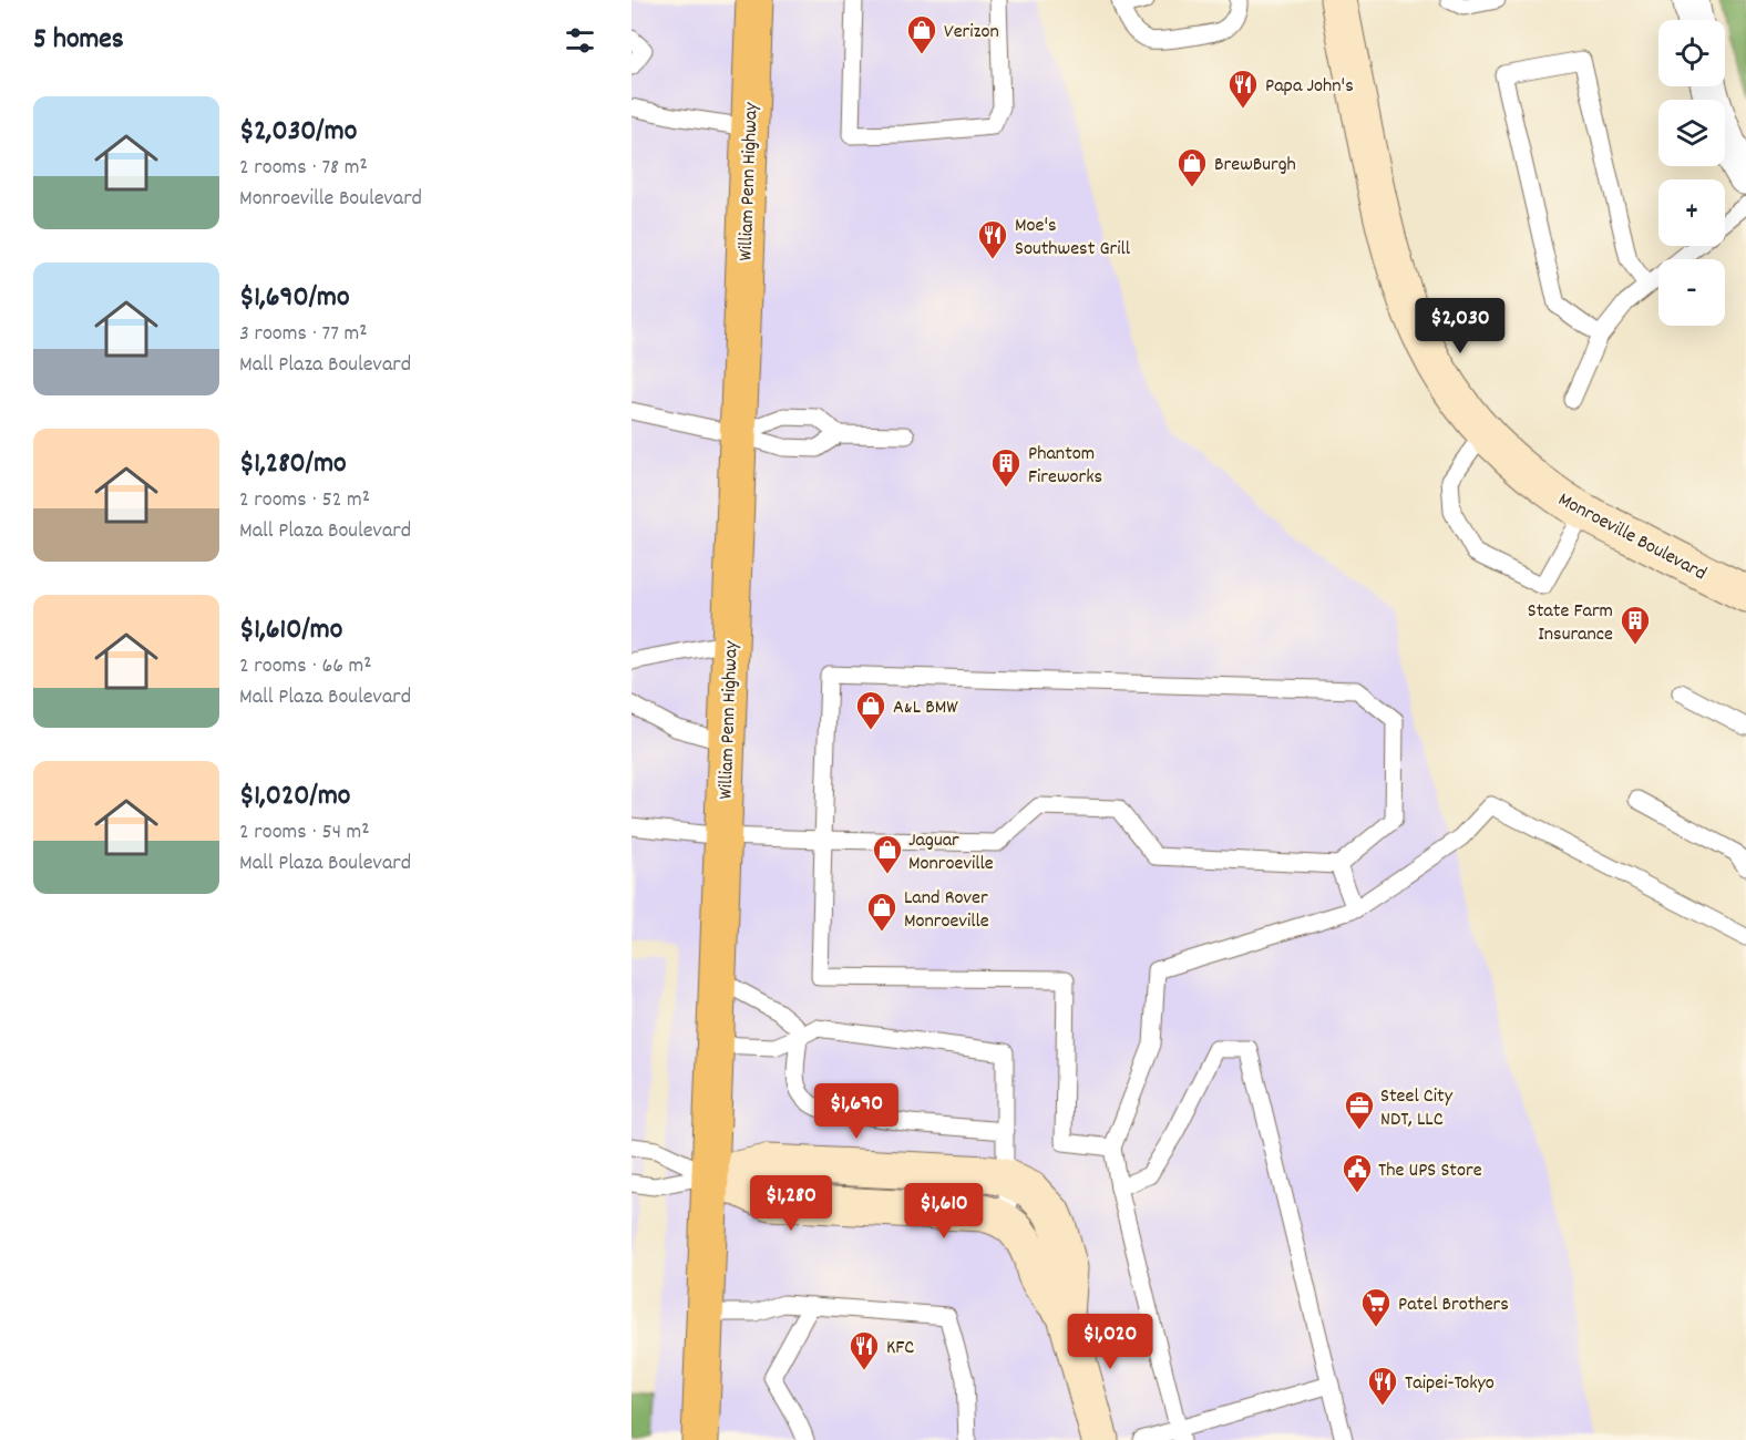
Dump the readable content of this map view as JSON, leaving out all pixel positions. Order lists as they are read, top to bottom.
{
  "streets": {
    "highway": ["William Penn Highway"],
    "main road": ["Monroeville Boulevard"]
  },
  "places": {
    "shop": [
      "Verizon",
      "BrewBurgh",
      "A&L BMW",
      "Jaguar Monroeville",
      "Land Rover Monroeville"
    ],
    "restaurant": [
      "Papa John's",
      "Moe's Southwest Grill",
      "KFC",
      "Taipei-Tokyo"
    ],
    "building": ["Phantom Fireworks", "State Farm Insurance"],
    "office": ["Steel City NDT, LLC"],
    "public building": ["The UPS Store"],
    "supermarket": ["Patel Brothers"]
  },
  "page": {
    "heading": "5 homes",
    "map_buttons": ["+", "−"],
    "list": [
      {
        "name": "$2,030/mo",
        "note": "2 rooms · 78 m² · Monroeville Boulevard"
      },
      {
        "name": "$1,690/mo",
        "note": "3 rooms · 77 m² · Mall Plaza Boulevard"
      },
      {
        "name": "$1,280/mo",
        "note": "2 rooms · 52 m² · Mall Plaza Boulevard"
      },
      {
        "name": "$1,610/mo",
        "note": "2 rooms · 66 m² · Mall Plaza Boulevard"
      },
      {
        "name": "$1,020/mo",
        "note": "2 rooms · 54 m² · Mall Plaza Boulevard"
      }
    ],
    "price": [
      "$2,030",
      "$1,690",
      "$1,280",
      "$1,610",
      "$1,020"
    ]
  }
}
